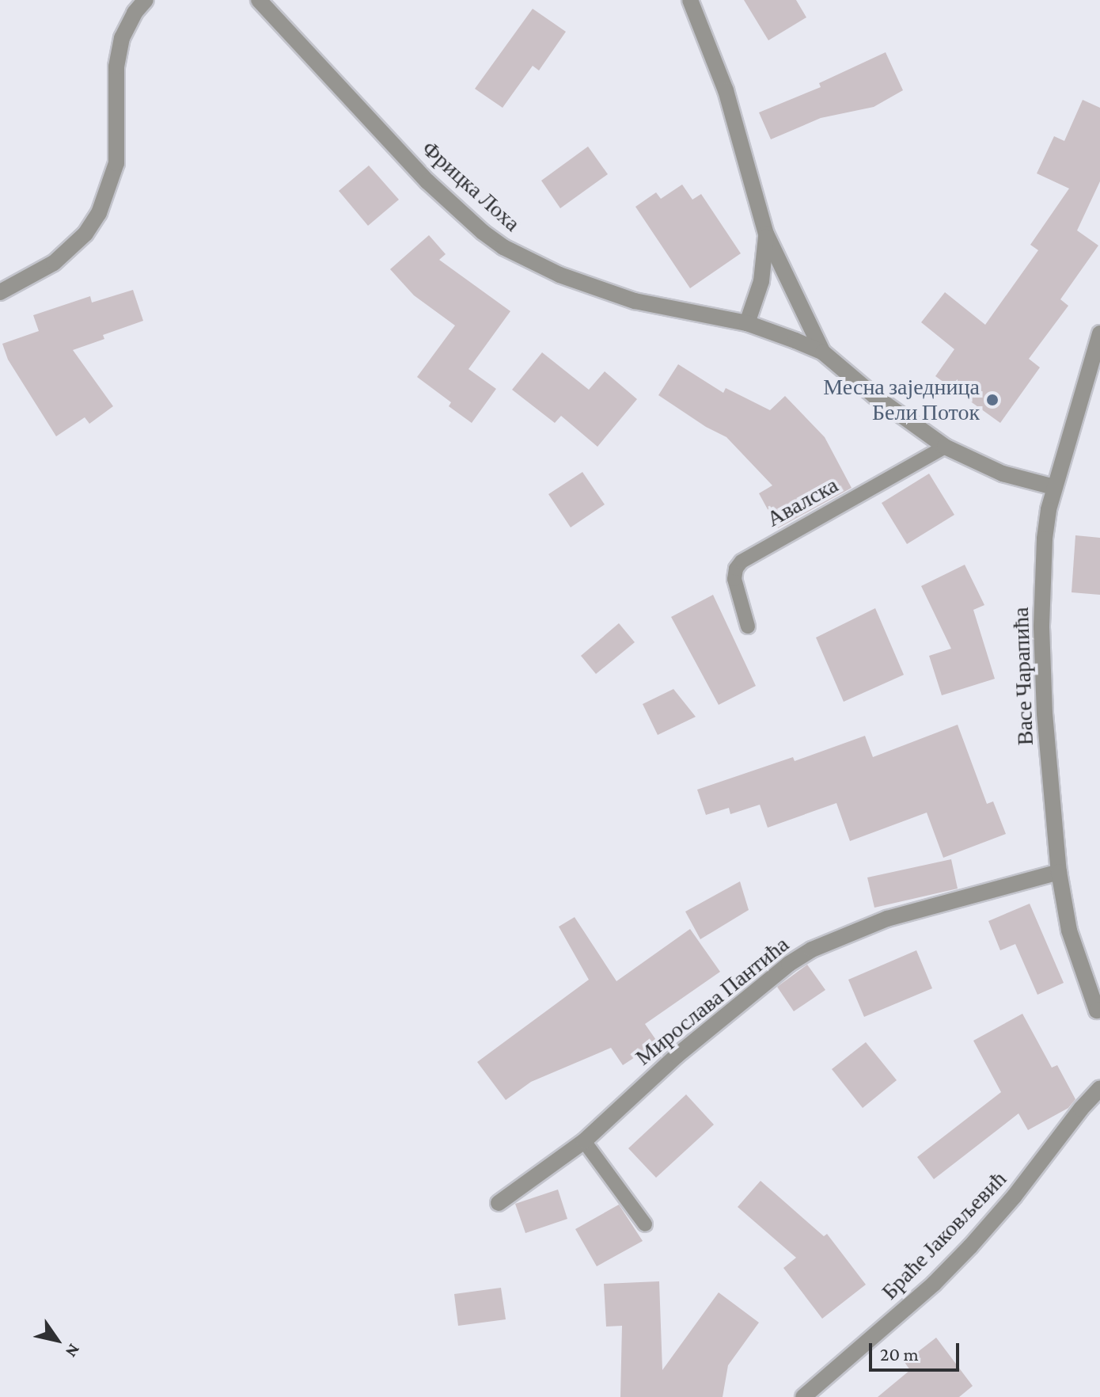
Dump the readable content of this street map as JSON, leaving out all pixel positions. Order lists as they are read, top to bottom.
{
  "streets": {
    "street": [
      "Фрицка Лоха",
      "Васе Чарапића",
      "Мирослава Пантића",
      "Браће Јаковљевић"
    ],
    "lane": ["Авалска"]
  },
  "crossings": [
    ["Васе Чарапића", "Мирослава Пантића"]
  ],
  "places": ["Месна заједница Бели Поток"],
  "scale_bar": "20 m",
  "north": "bottom right"
}
